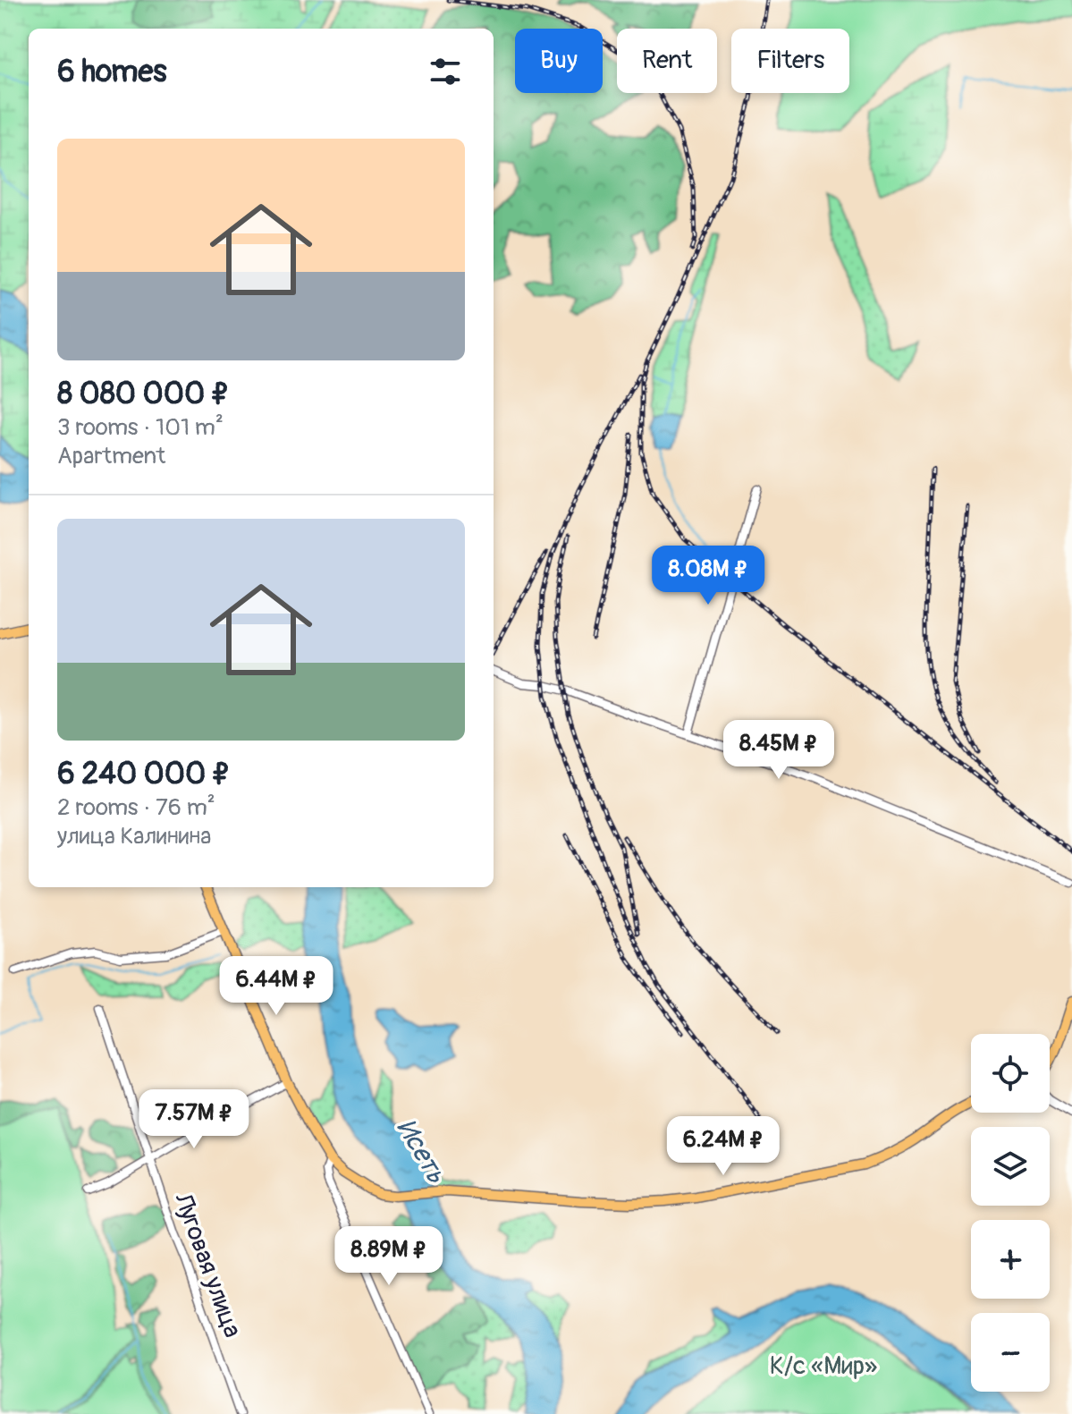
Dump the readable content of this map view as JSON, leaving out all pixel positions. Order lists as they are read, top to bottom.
{
  "streets": {
    "street": ["Луговая улица"]
  },
  "water": ["Исеть"],
  "parks": ["К/с «Мир»"],
  "page": {
    "chip": ["Buy", "Rent", "Filters"],
    "heading": "6 homes",
    "list": [
      {
        "name": "8 080 000 ₽",
        "note": "3 rooms · 101 m² · Apartment"
      },
      {
        "name": "6 240 000 ₽",
        "note": "2 rooms · 76 m² · улица Калинина"
      }
    ],
    "price": [
      "8.08M ₽",
      "8.45M ₽",
      "6.44M ₽",
      "7.57M ₽",
      "6.24M ₽",
      "8.89M ₽"
    ],
    "map_buttons": ["+", "−"]
  }
}
